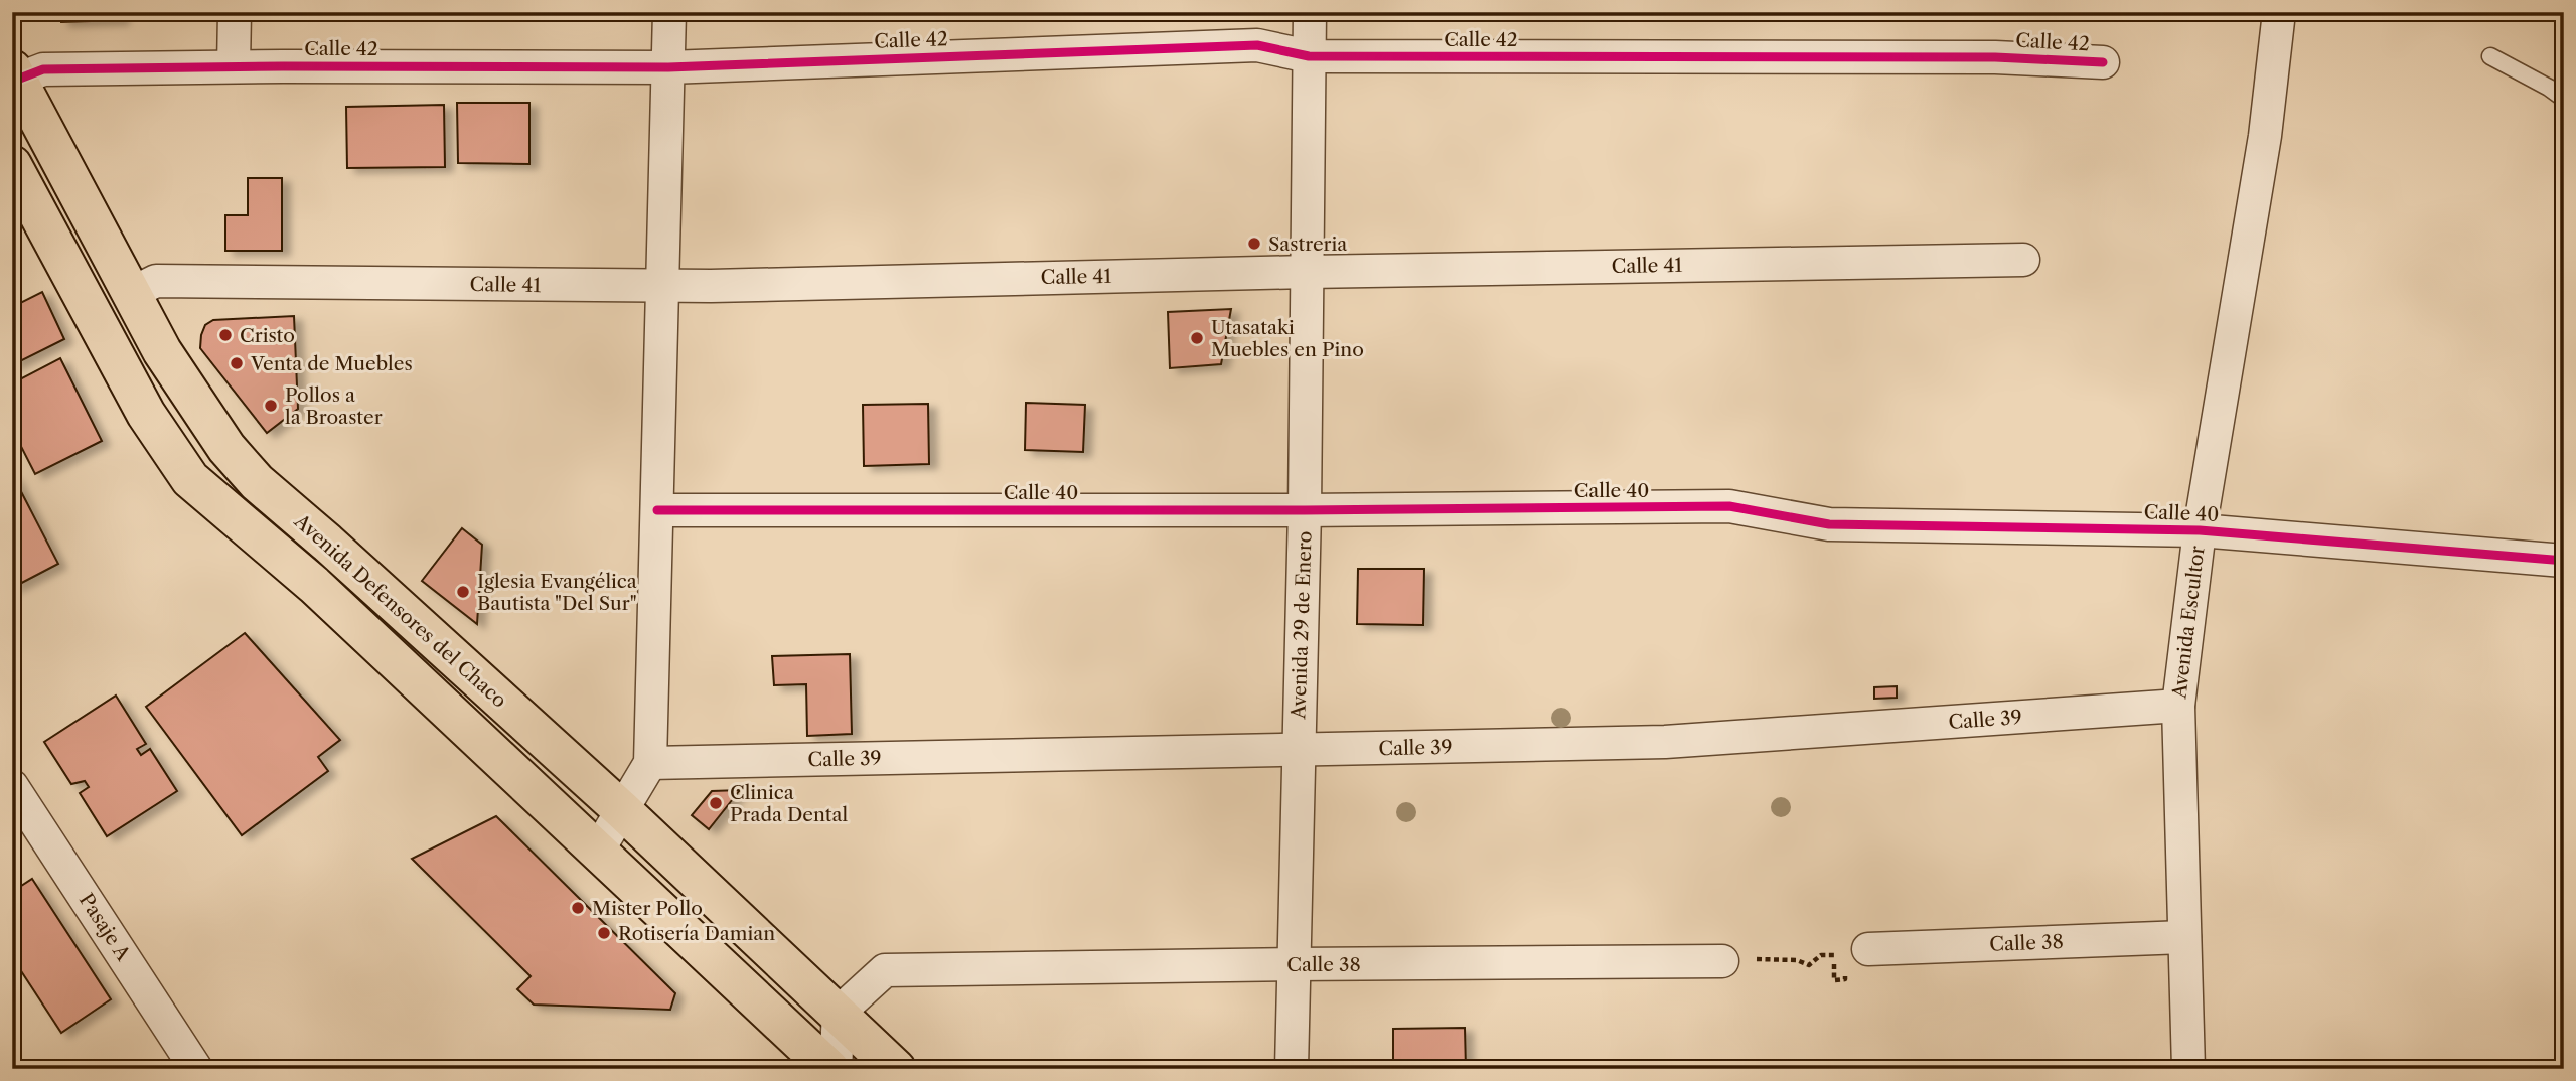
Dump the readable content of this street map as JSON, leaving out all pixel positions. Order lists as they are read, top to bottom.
{
  "streets": {
    "main road": ["Avenida Defensores del Chaco"],
    "street": [
      "Calle 42",
      "Calle 41",
      "Calle 40",
      "Avenida Escultor",
      "Avenida 29 de Enero",
      "Calle 39",
      "Pasaje A",
      "Calle 38"
    ]
  },
  "crossings": [
    ["Calle 42", "Avenida Defensores del Chaco"],
    ["Calle 42", "Avenida 29 de Enero"],
    ["Calle 41", "Avenida Defensores del Chaco"],
    ["Calle 41", "Avenida 29 de Enero"],
    ["Calle 40", "Avenida Escultor"],
    ["Calle 40", "Avenida 29 de Enero"],
    ["Avenida Defensores del Chaco", "Calle 38"],
    ["Avenida Escultor", "Calle 39"],
    ["Avenida Escultor", "Calle 38"],
    ["Avenida 29 de Enero", "Calle 39"],
    ["Avenida 29 de Enero", "Calle 38"]
  ],
  "places": [
    "Sastreria",
    "Cristo",
    "Utasataki Muebles en Pino",
    "Venta de Muebles",
    "Pollos a la Broaster",
    "Iglesia Evangélica Bautista \"Del Sur\"",
    "Clinica Prada Dental",
    "Mister Pollo",
    "Rotisería Damian"
  ]
}
